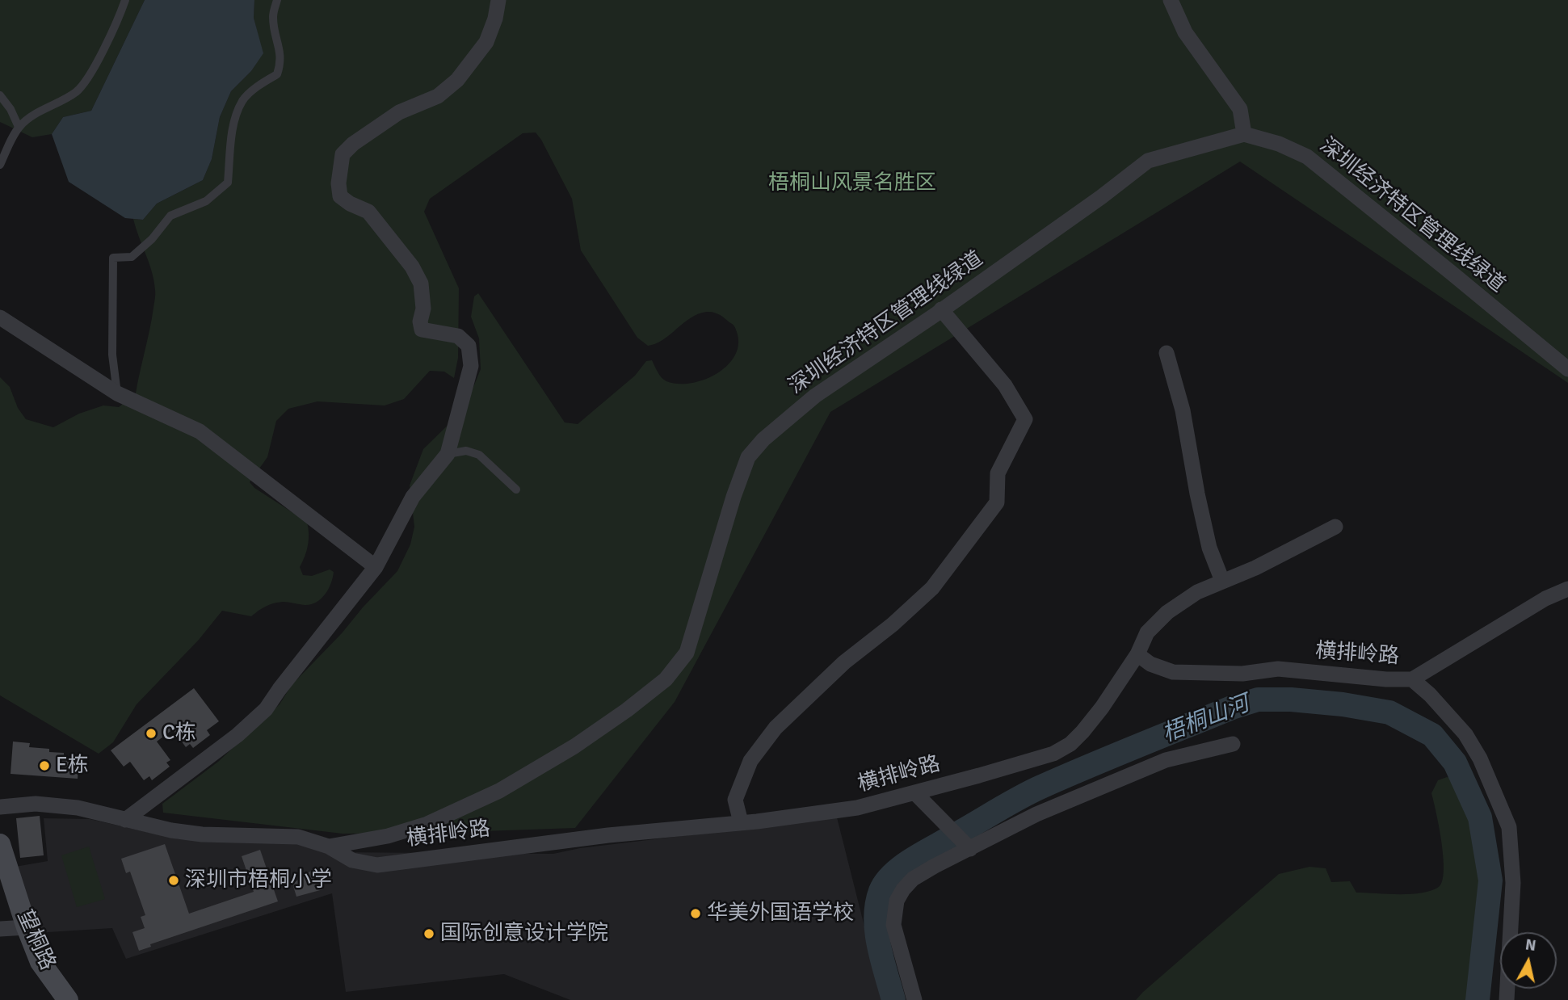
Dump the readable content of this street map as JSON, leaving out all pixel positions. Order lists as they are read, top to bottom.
{
  "streets": {
    "main road": ["望桐路"],
    "street": ["深圳经济特区管理线绿道", "横排岭路"]
  },
  "crossings": [
    ["深圳经济特区管理线绿道", "横排岭路"]
  ],
  "water": ["梧桐山河"],
  "parks": ["梧桐山风景名胜区"],
  "places": [
    "C栋",
    "E栋",
    "深圳市梧桐小学",
    "华美外国语学校",
    "国际创意设计学院"
  ],
  "north": "top"
}
